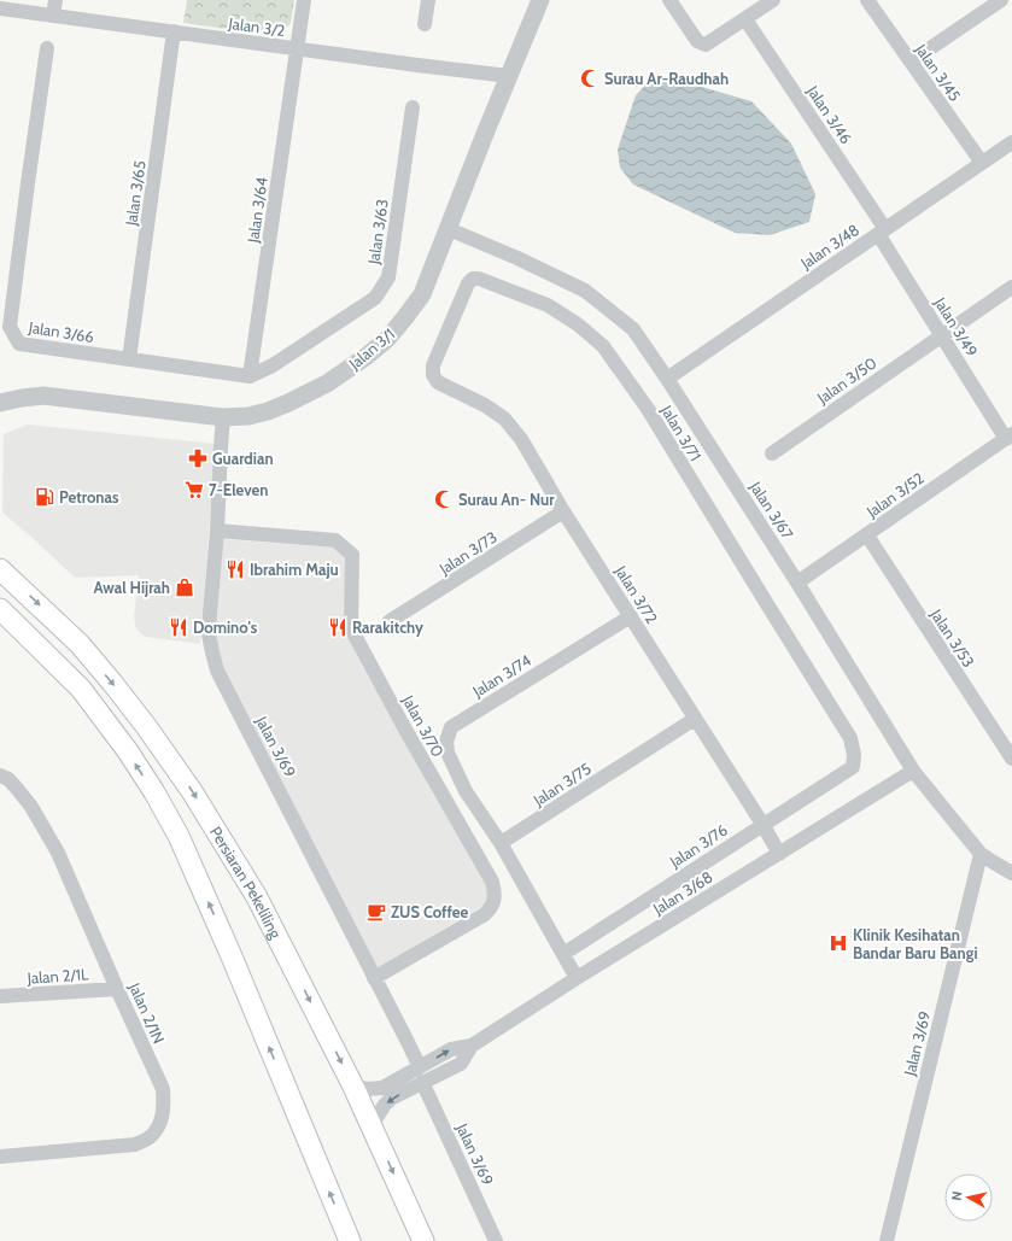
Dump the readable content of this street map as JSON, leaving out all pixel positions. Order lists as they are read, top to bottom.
{
  "streets": {
    "main road": ["Persiaran Pekeliling"],
    "street": [
      "Jalan 3/2",
      "Jalan 3/45",
      "Jalan 3/46",
      "Jalan 3/65",
      "Jalan 3/64",
      "Jalan 3/63",
      "Jalan 3/48",
      "Jalan 3/49",
      "Jalan 3/66",
      "Jalan 3/1",
      "Jalan 3/50",
      "Jalan 3/71",
      "Jalan 3/52",
      "Jalan 3/67",
      "Jalan 3/73",
      "Jalan 3/72",
      "Jalan 3/53",
      "Jalan 3/74",
      "Jalan 3/70",
      "Jalan 3/69",
      "Jalan 3/75",
      "Jalan 3/76",
      "Jalan 3/68",
      "Jalan 2/1L",
      "Jalan 2/1N"
    ]
  },
  "crossings": [
    ["Jalan 3/2", "Jalan 3/65"],
    ["Jalan 3/2", "Jalan 3/64"],
    ["Jalan 3/2", "Jalan 3/1"],
    ["Jalan 3/45", "Jalan 3/48"],
    ["Jalan 3/46", "Jalan 3/48"],
    ["Jalan 3/46", "Jalan 3/49"],
    ["Jalan 3/65", "Jalan 3/66"],
    ["Jalan 3/64", "Jalan 3/63"],
    ["Jalan 3/64", "Jalan 3/66"],
    ["Jalan 3/63", "Jalan 3/66"],
    ["Jalan 3/48", "Jalan 3/49"],
    ["Jalan 3/48", "Jalan 3/67"],
    ["Jalan 3/49", "Jalan 3/50"],
    ["Jalan 3/49", "Jalan 3/52"],
    ["Jalan 3/1", "Jalan 3/67"],
    ["Jalan 3/1", "Jalan 3/69"],
    ["Jalan 3/71", "Jalan 3/72"],
    ["Jalan 3/71", "Jalan 3/76"],
    ["Jalan 3/52", "Jalan 3/67"],
    ["Jalan 3/52", "Jalan 3/53"],
    ["Jalan 3/67", "Jalan 3/69"],
    ["Jalan 3/67", "Jalan 3/68"],
    ["Jalan 3/73", "Jalan 3/72"],
    ["Jalan 3/72", "Jalan 3/74"],
    ["Jalan 3/72", "Jalan 3/75"],
    ["Jalan 3/72", "Jalan 3/76"],
    ["Jalan 3/72", "Jalan 3/68"],
    ["Jalan 3/74", "Jalan 3/75"],
    ["Jalan 3/70", "Jalan 3/69"],
    ["Jalan 3/69", "Jalan 3/68"],
    ["Persiaran Pekeliling", "Jalan 3/68"],
    ["Jalan 2/1L", "Jalan 2/1N"]
  ],
  "places": {
    "mosque": ["Surau Ar-Raudhah", "Surau An- Nur"],
    "pharmacy": ["Guardian"],
    "supermarket": ["7-Eleven"],
    "fuel station": ["Petronas"],
    "restaurant": ["Ibrahim Maju", "Domino's", "Rarakitchy"],
    "shop": ["Awal Hijrah"],
    "cafe": ["ZUS Coffee"],
    "hospital": ["Klinik Kesihatan Bandar Baru Bangi"]
  },
  "north": "left"
}
